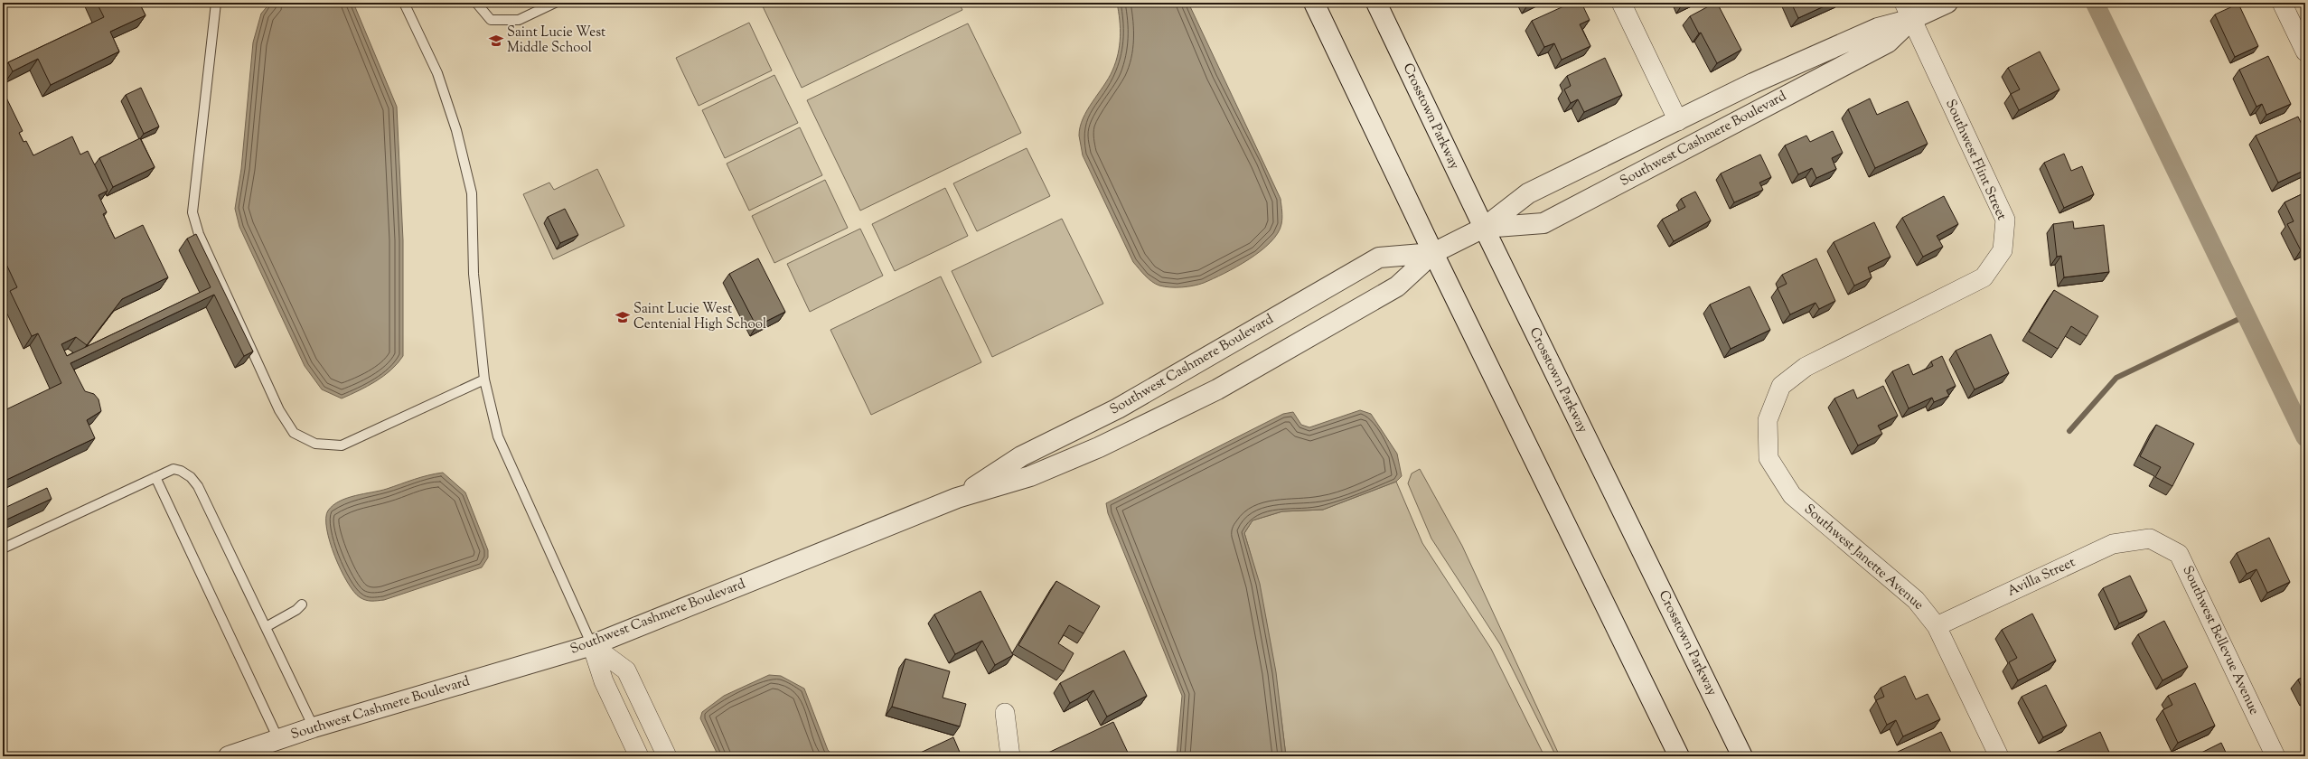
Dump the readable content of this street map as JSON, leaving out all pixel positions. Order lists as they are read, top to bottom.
{
  "streets": {
    "street": [
      "Crosstown Parkway",
      "Southwest Cashmere Boulevard",
      "Southwest Flint Street",
      "Southwest Janette Avenue",
      "Avilla Street",
      "Southwest Bellevue Avenue"
    ]
  },
  "crossings": [
    ["Crosstown Parkway", "Southwest Cashmere Boulevard"],
    ["Southwest Cashmere Boulevard", "Southwest Flint Street"],
    ["Southwest Flint Street", "Southwest Janette Avenue"],
    ["Southwest Janette Avenue", "Avilla Street"],
    ["Avilla Street", "Southwest Bellevue Avenue"]
  ],
  "places": {
    "school or university": ["Saint Lucie West Middle School", "Saint Lucie West Centenial High School"]
  }
}
